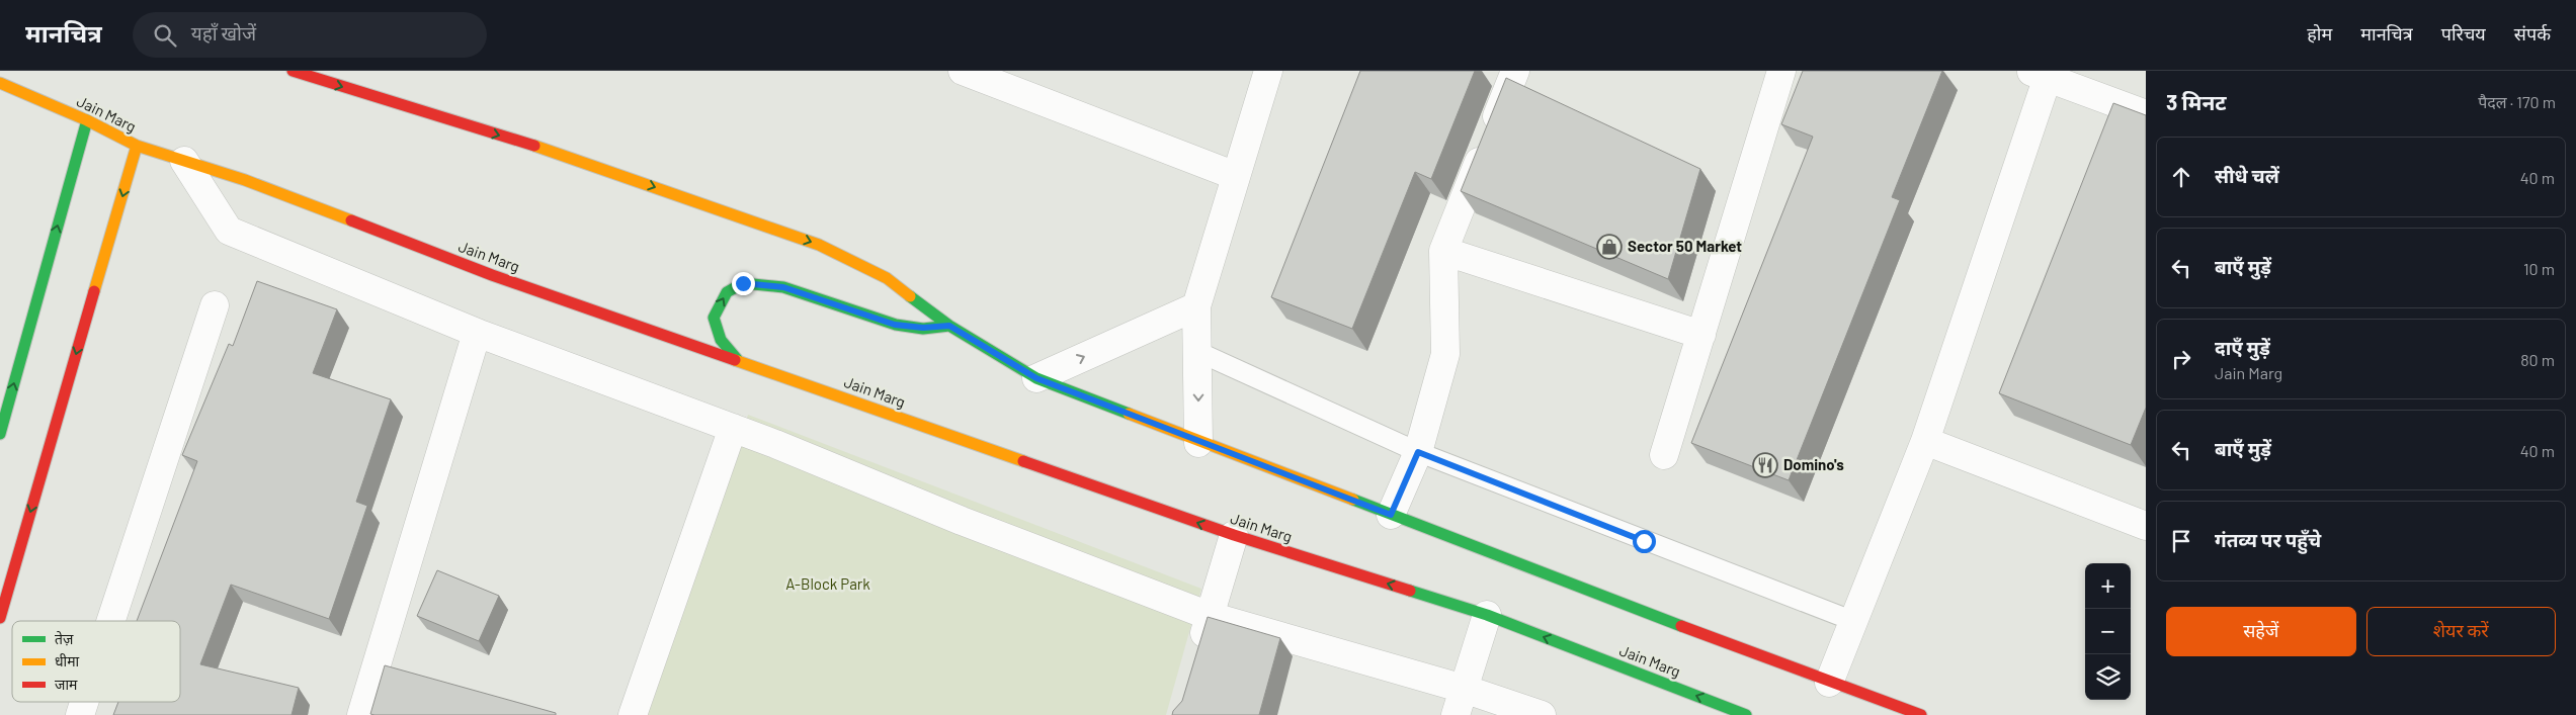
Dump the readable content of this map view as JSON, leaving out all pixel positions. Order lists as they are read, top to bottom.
{
  "streets": {
    "street": ["Jain Marg"]
  },
  "parks": ["A-Block Park"],
  "places": {
    "shop": ["Sector 50 Market"],
    "restaurant": ["Domino's"]
  },
  "legend": ["तेज़", "धीमा", "जाम"],
  "page": {
    "header": "मानचित्र",
    "search": "यहाँ खोजें",
    "nav": [
      "होम",
      "मानचित्र",
      "परिचय",
      "संपर्क"
    ],
    "heading": ["3 मिनट", "पैदल · 170 m"],
    "list": [
      ["सीधे चलें", "40 m"],
      ["बाएँ मुड़ें", "10 m"],
      ["दाएँ मुड़ें", "Jain Marg", "80 m"],
      ["बाएँ मुड़ें", "40 m"],
      "गंतव्य पर पहुँचे"
    ],
    "map_buttons": ["+", "−"],
    "buttons": ["सहेजें", "शेयर करें"]
  }
}
